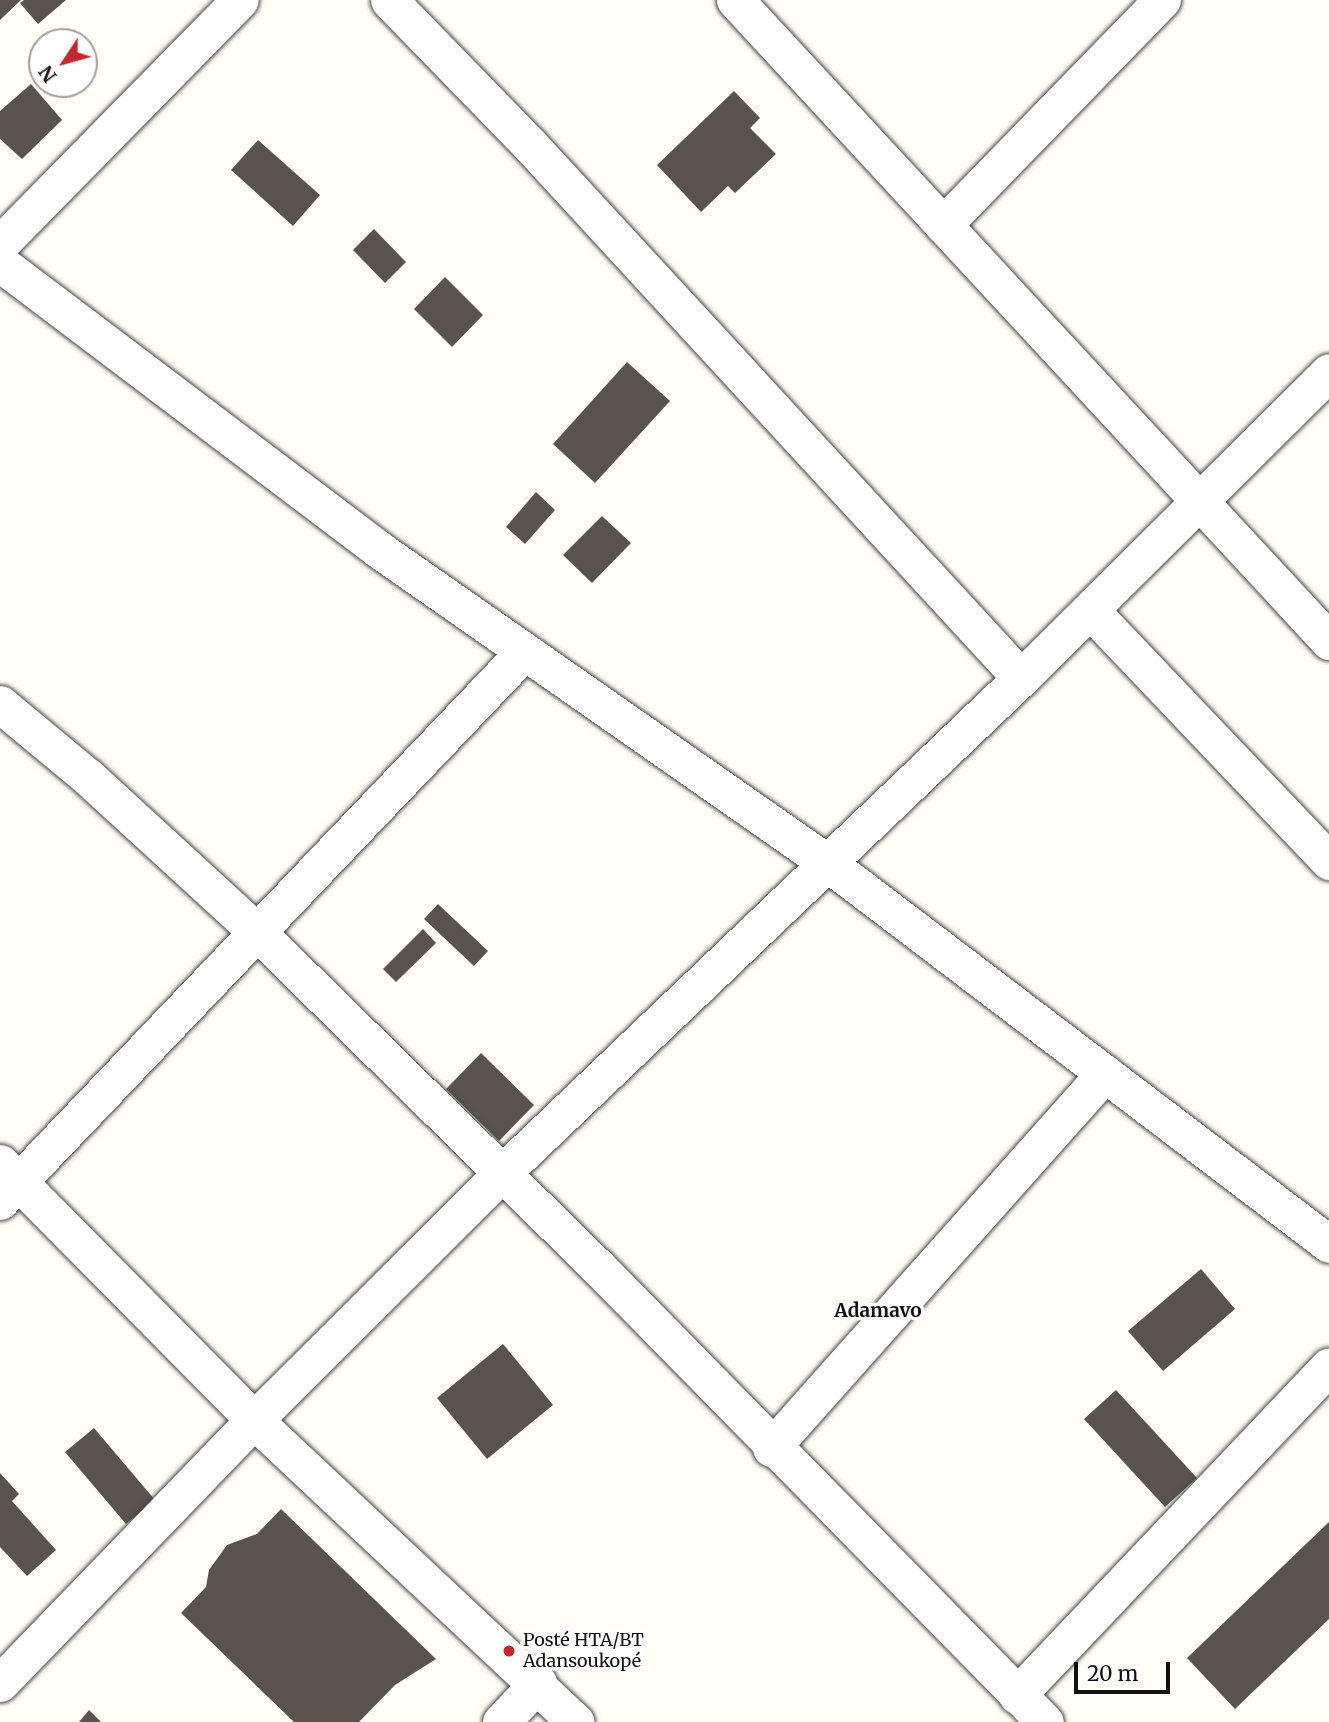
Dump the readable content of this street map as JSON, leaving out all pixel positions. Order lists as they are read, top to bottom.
{
  "districts": ["Adamavo"],
  "places": ["Posté HTA/BT Adansoukopé"],
  "scale_bar": "20 m",
  "north": "bottom left"
}
